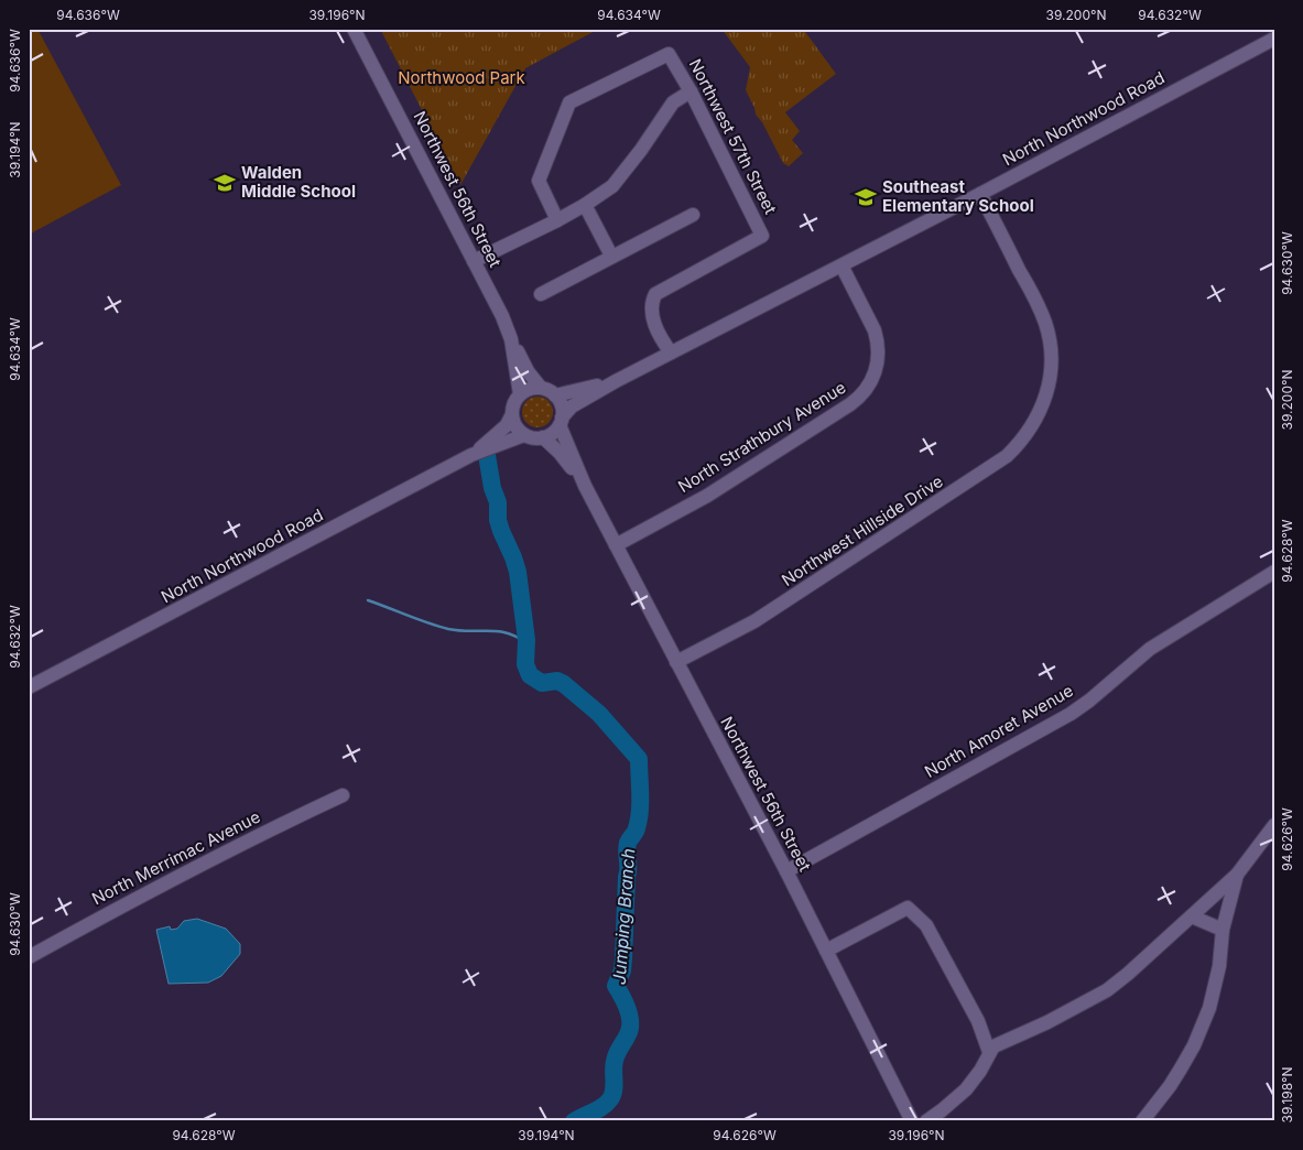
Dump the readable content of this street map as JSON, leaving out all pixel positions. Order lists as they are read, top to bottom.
{
  "streets": {
    "street": [
      "North Northwood Road",
      "Northwest 57th Street",
      "Northwest 56th Street",
      "North Strathbury Avenue",
      "Northwest Hillside Drive",
      "North Amoret Avenue",
      "North Merrimac Avenue"
    ]
  },
  "crossings": [
    ["North Northwood Road", "Northwest 57th Street"],
    ["North Northwood Road", "Northwest 56th Street"],
    ["North Northwood Road", "North Strathbury Avenue"],
    ["North Northwood Road", "Northwest Hillside Drive"],
    ["Northwest 56th Street", "North Strathbury Avenue"],
    ["Northwest 56th Street", "Northwest Hillside Drive"],
    ["Northwest 56th Street", "North Amoret Avenue"]
  ],
  "water": ["Jumping Branch"],
  "parks": ["Northwood Park"],
  "places": {
    "school or university": ["Walden Middle School", "Southeast Elementary School"]
  },
  "coordinates": [
    "94.636°W",
    "39.196°N",
    "94.634°W",
    "39.200°N",
    "94.632°W",
    "39.194°N",
    "94.630°W",
    "94.628°W",
    "94.626°W",
    "39.198°N"
  ]
}
